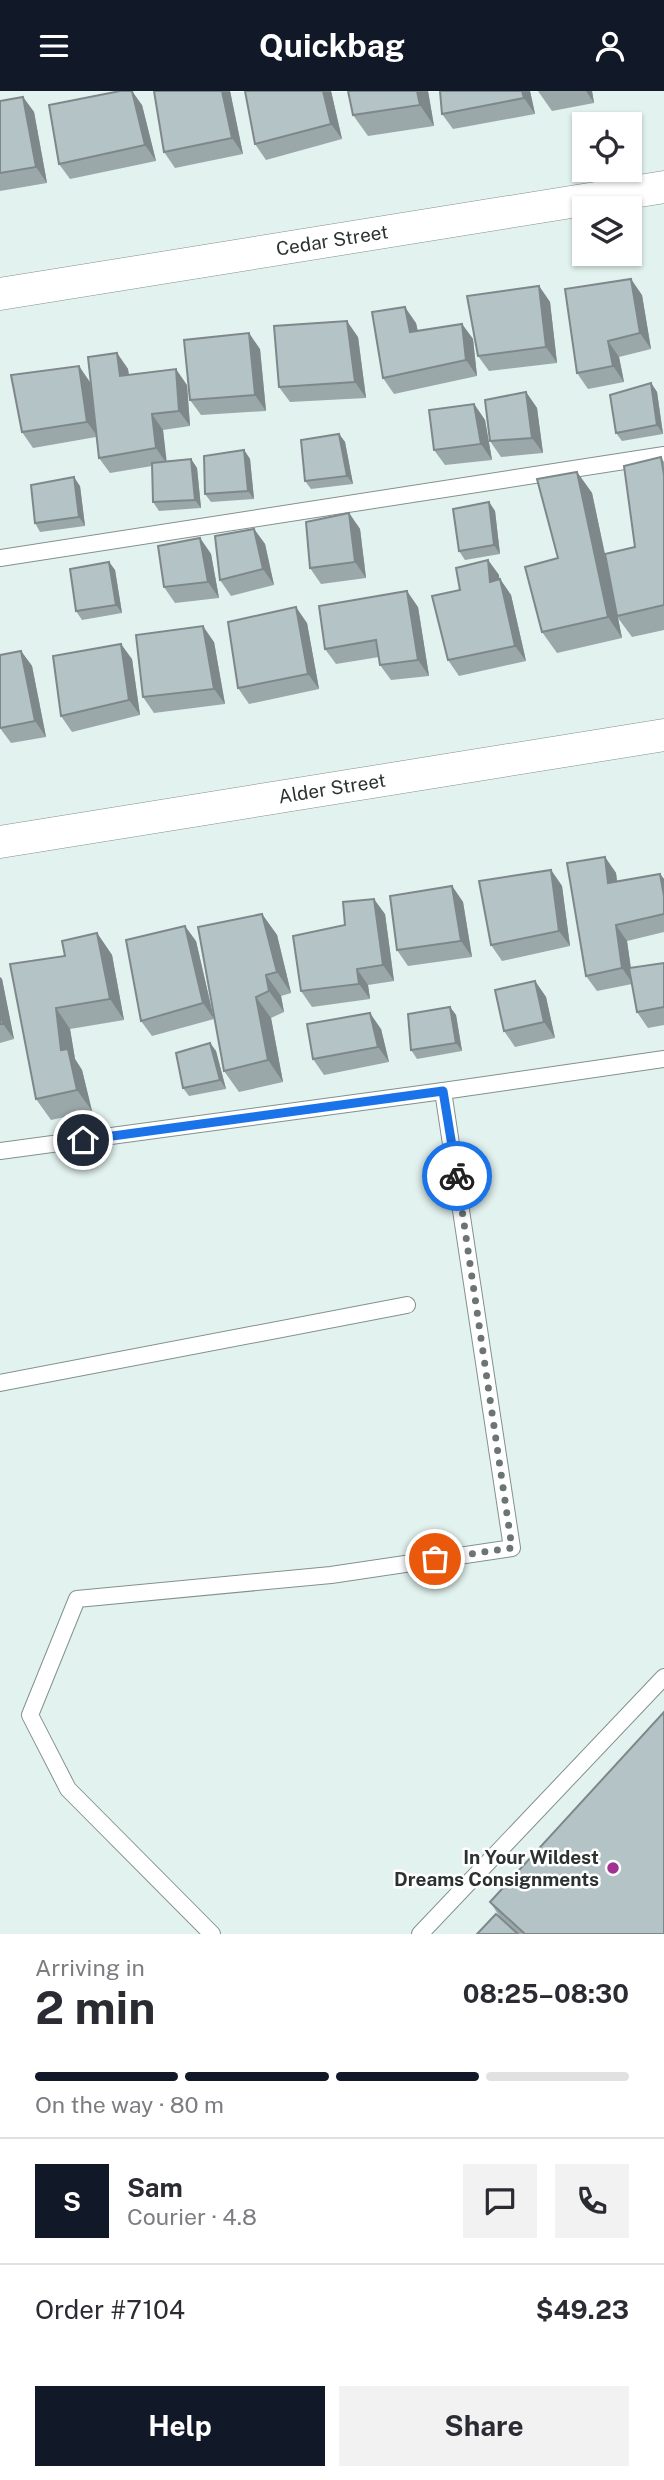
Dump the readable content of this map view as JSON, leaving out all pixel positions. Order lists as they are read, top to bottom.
{
  "streets": {
    "street": ["Cedar Street", "Alder Street"]
  },
  "places": ["In Your Wildest Dreams Consignments"],
  "page": {
    "header": "Quickbag",
    "heading": ["2 min", "Arriving in", "08:25–08:30"],
    "panel": [
      "Sam",
      "Courier · 4.8",
      "Order #7104",
      "$49.23"
    ],
    "bar": "On the way · 80 m",
    "round": "S",
    "buttons": ["Help", "Share"]
  }
}
